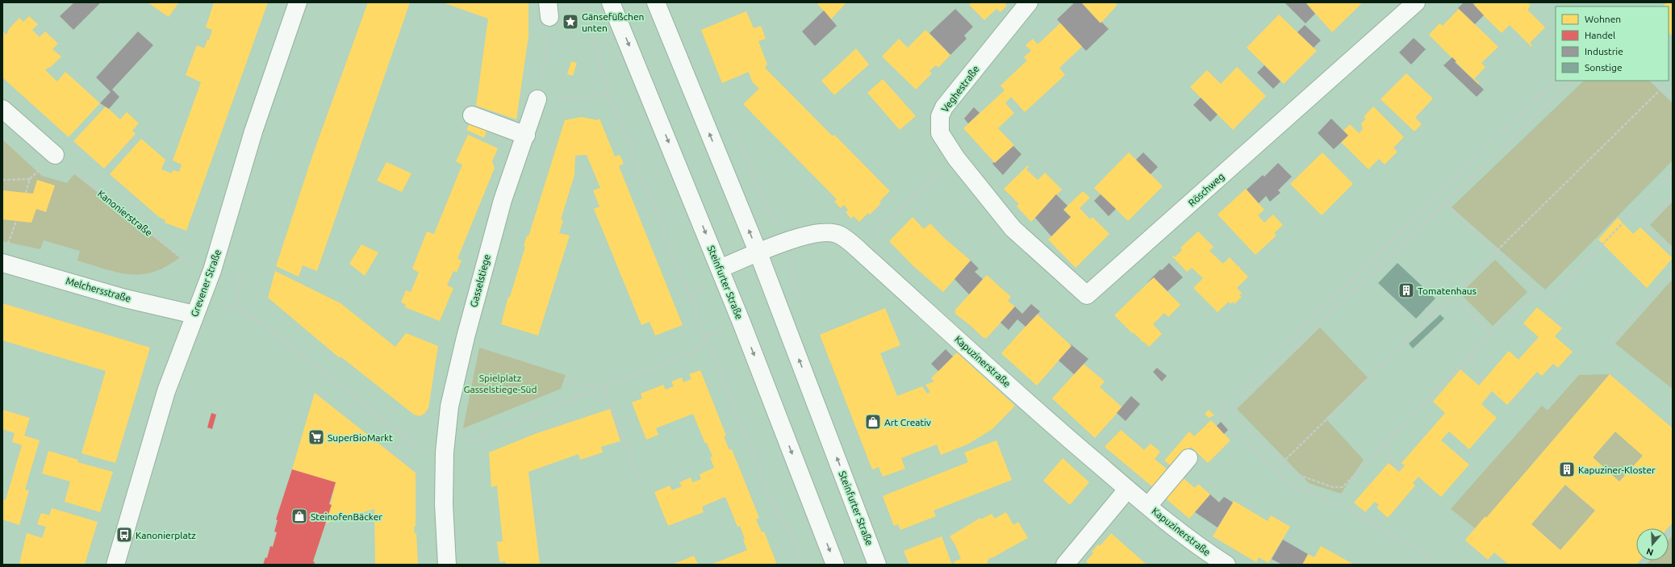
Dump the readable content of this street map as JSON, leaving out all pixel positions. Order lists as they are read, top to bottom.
{
  "streets": {
    "main road": [
      "Veghestraße",
      "Röschweg",
      "Gasselstiege",
      "Steinfurter Straße",
      "Grevener Straße",
      "Melchersstraße",
      "Kapuzinerstraße"
    ],
    "path": ["Kanonierstraße"]
  },
  "crossings": [
    ["Veghestraße", "Röschweg"],
    ["Kanonierstraße", "Grevener Straße"],
    ["Steinfurter Straße", "Kapuzinerstraße"],
    ["Grevener Straße", "Melchersstraße"]
  ],
  "parks": ["Spielplatz Gasselstiege-Süd"],
  "places": {
    "place": ["Gänsefüßchen unten"],
    "building": ["Tomatenhaus", "Kapuziner-Kloster"],
    "shop": ["Art Creativ", "SteinofenBäcker"],
    "supermarket": ["SuperBioMarkt"],
    "bus stop": ["Kanonierplatz"]
  },
  "legend": [
    "Wohnen",
    "Handel",
    "Industrie",
    "Sonstige"
  ],
  "north": "bottom"
}
